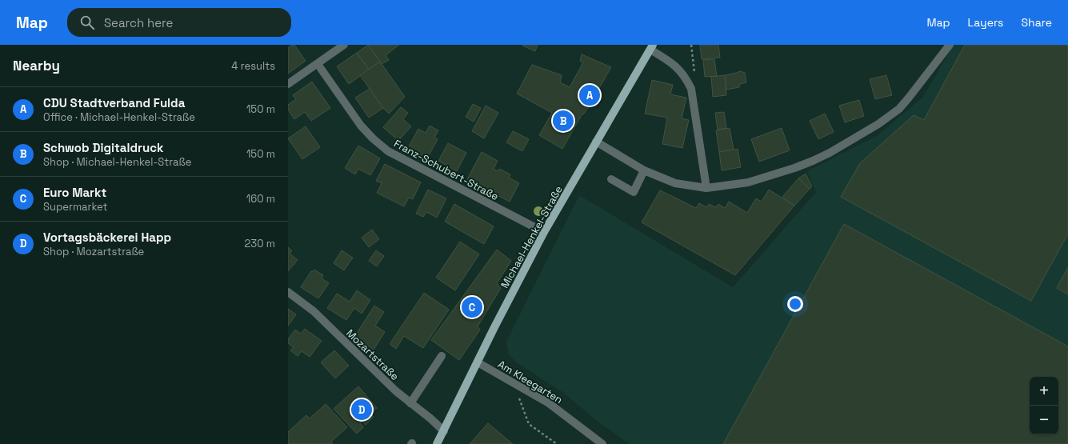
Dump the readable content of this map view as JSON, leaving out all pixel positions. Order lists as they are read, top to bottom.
{
  "streets": {
    "main road": ["Michael-Henkel-Straße"],
    "street": ["Franz-Schubert-Straße", "Mozartstraße", "Am Kleegarten"]
  },
  "crossings": [
    ["Franz-Schubert-Straße", "Michael-Henkel-Straße"],
    ["Michael-Henkel-Straße", "Mozartstraße"],
    ["Michael-Henkel-Straße", "Am Kleegarten"]
  ],
  "page": {
    "header": "Map",
    "search": "Search here",
    "nav": ["Map", "Layers", "Share"],
    "heading": ["Nearby", "4 results"],
    "pins": [
      "A",
      "B",
      "C",
      "D"
    ],
    "list": [
      {
        "mark": "A",
        "name": "CDU Stadtverband Fulda",
        "note": "Office · Michael-Henkel-Straße",
        "value": "150 m"
      },
      {
        "mark": "B",
        "name": "Schwob Digitaldruck",
        "note": "Shop · Michael-Henkel-Straße",
        "value": "150 m"
      },
      {
        "mark": "C",
        "name": "Euro Markt",
        "note": "Supermarket",
        "value": "160 m"
      },
      {
        "mark": "D",
        "name": "Vortagsbäckerei Happ",
        "note": "Shop · Mozartstraße",
        "value": "230 m"
      }
    ],
    "map_buttons": ["+", "−"]
  }
}
